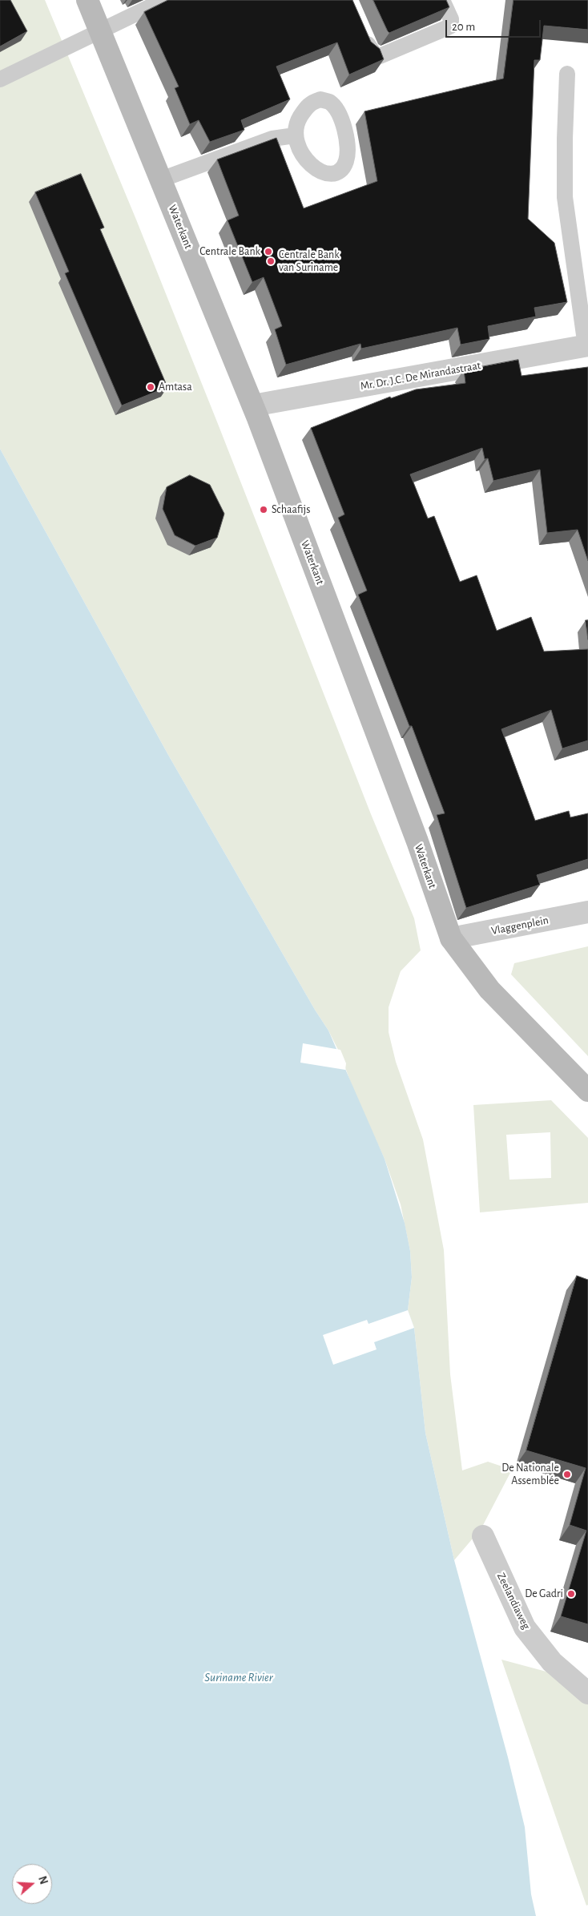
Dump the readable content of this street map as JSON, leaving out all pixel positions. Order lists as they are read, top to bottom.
{
  "streets": {
    "main road": ["Waterkant"],
    "street": ["Mr. Dr. J.C. De Mirandastraat", "Vlaggenplein", "Zeelandiaweg"]
  },
  "crossings": [
    ["Waterkant", "Mr. Dr. J.C. De Mirandastraat"],
    ["Waterkant", "Vlaggenplein"]
  ],
  "water": ["Suriname Rivier"],
  "places": [
    "Centrale Bank",
    "Centrale Bank van Suriname",
    "Amtasa",
    "Schaafijs",
    "De Nationale Assemblée",
    "De Gadri"
  ],
  "scale_bar": "20 m",
  "north": "right"
}
